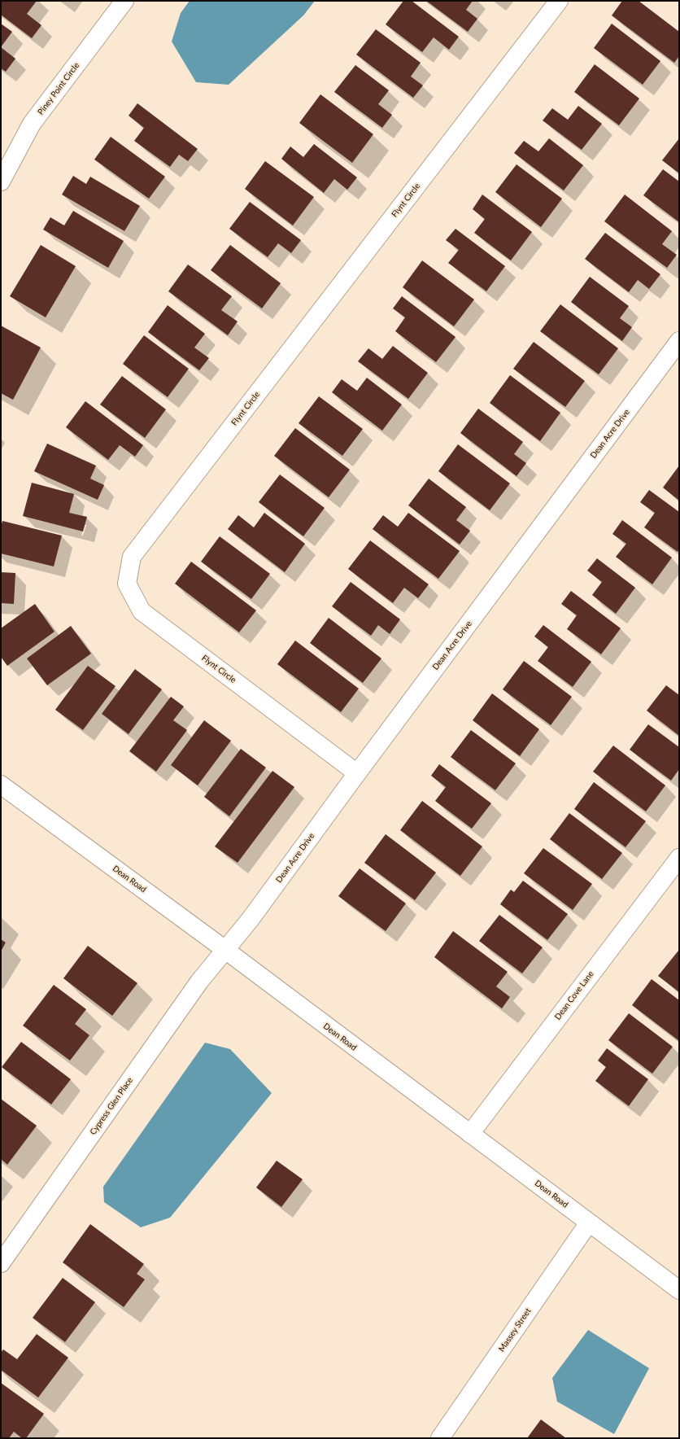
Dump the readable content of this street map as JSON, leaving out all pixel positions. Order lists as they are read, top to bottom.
{
  "streets": {
    "street": [
      "Piney Point Circle",
      "Flynt Circle",
      "Dean Acre Drive",
      "Dean Road",
      "Dean Cove Lane",
      "Cypress Glen Place",
      "Massey Street"
    ]
  },
  "crossings": [
    ["Flynt Circle", "Dean Acre Drive"],
    ["Dean Acre Drive", "Dean Road"],
    ["Dean Acre Drive", "Cypress Glen Place"],
    ["Dean Road", "Dean Cove Lane"],
    ["Dean Road", "Cypress Glen Place"],
    ["Dean Road", "Massey Street"]
  ]
}
